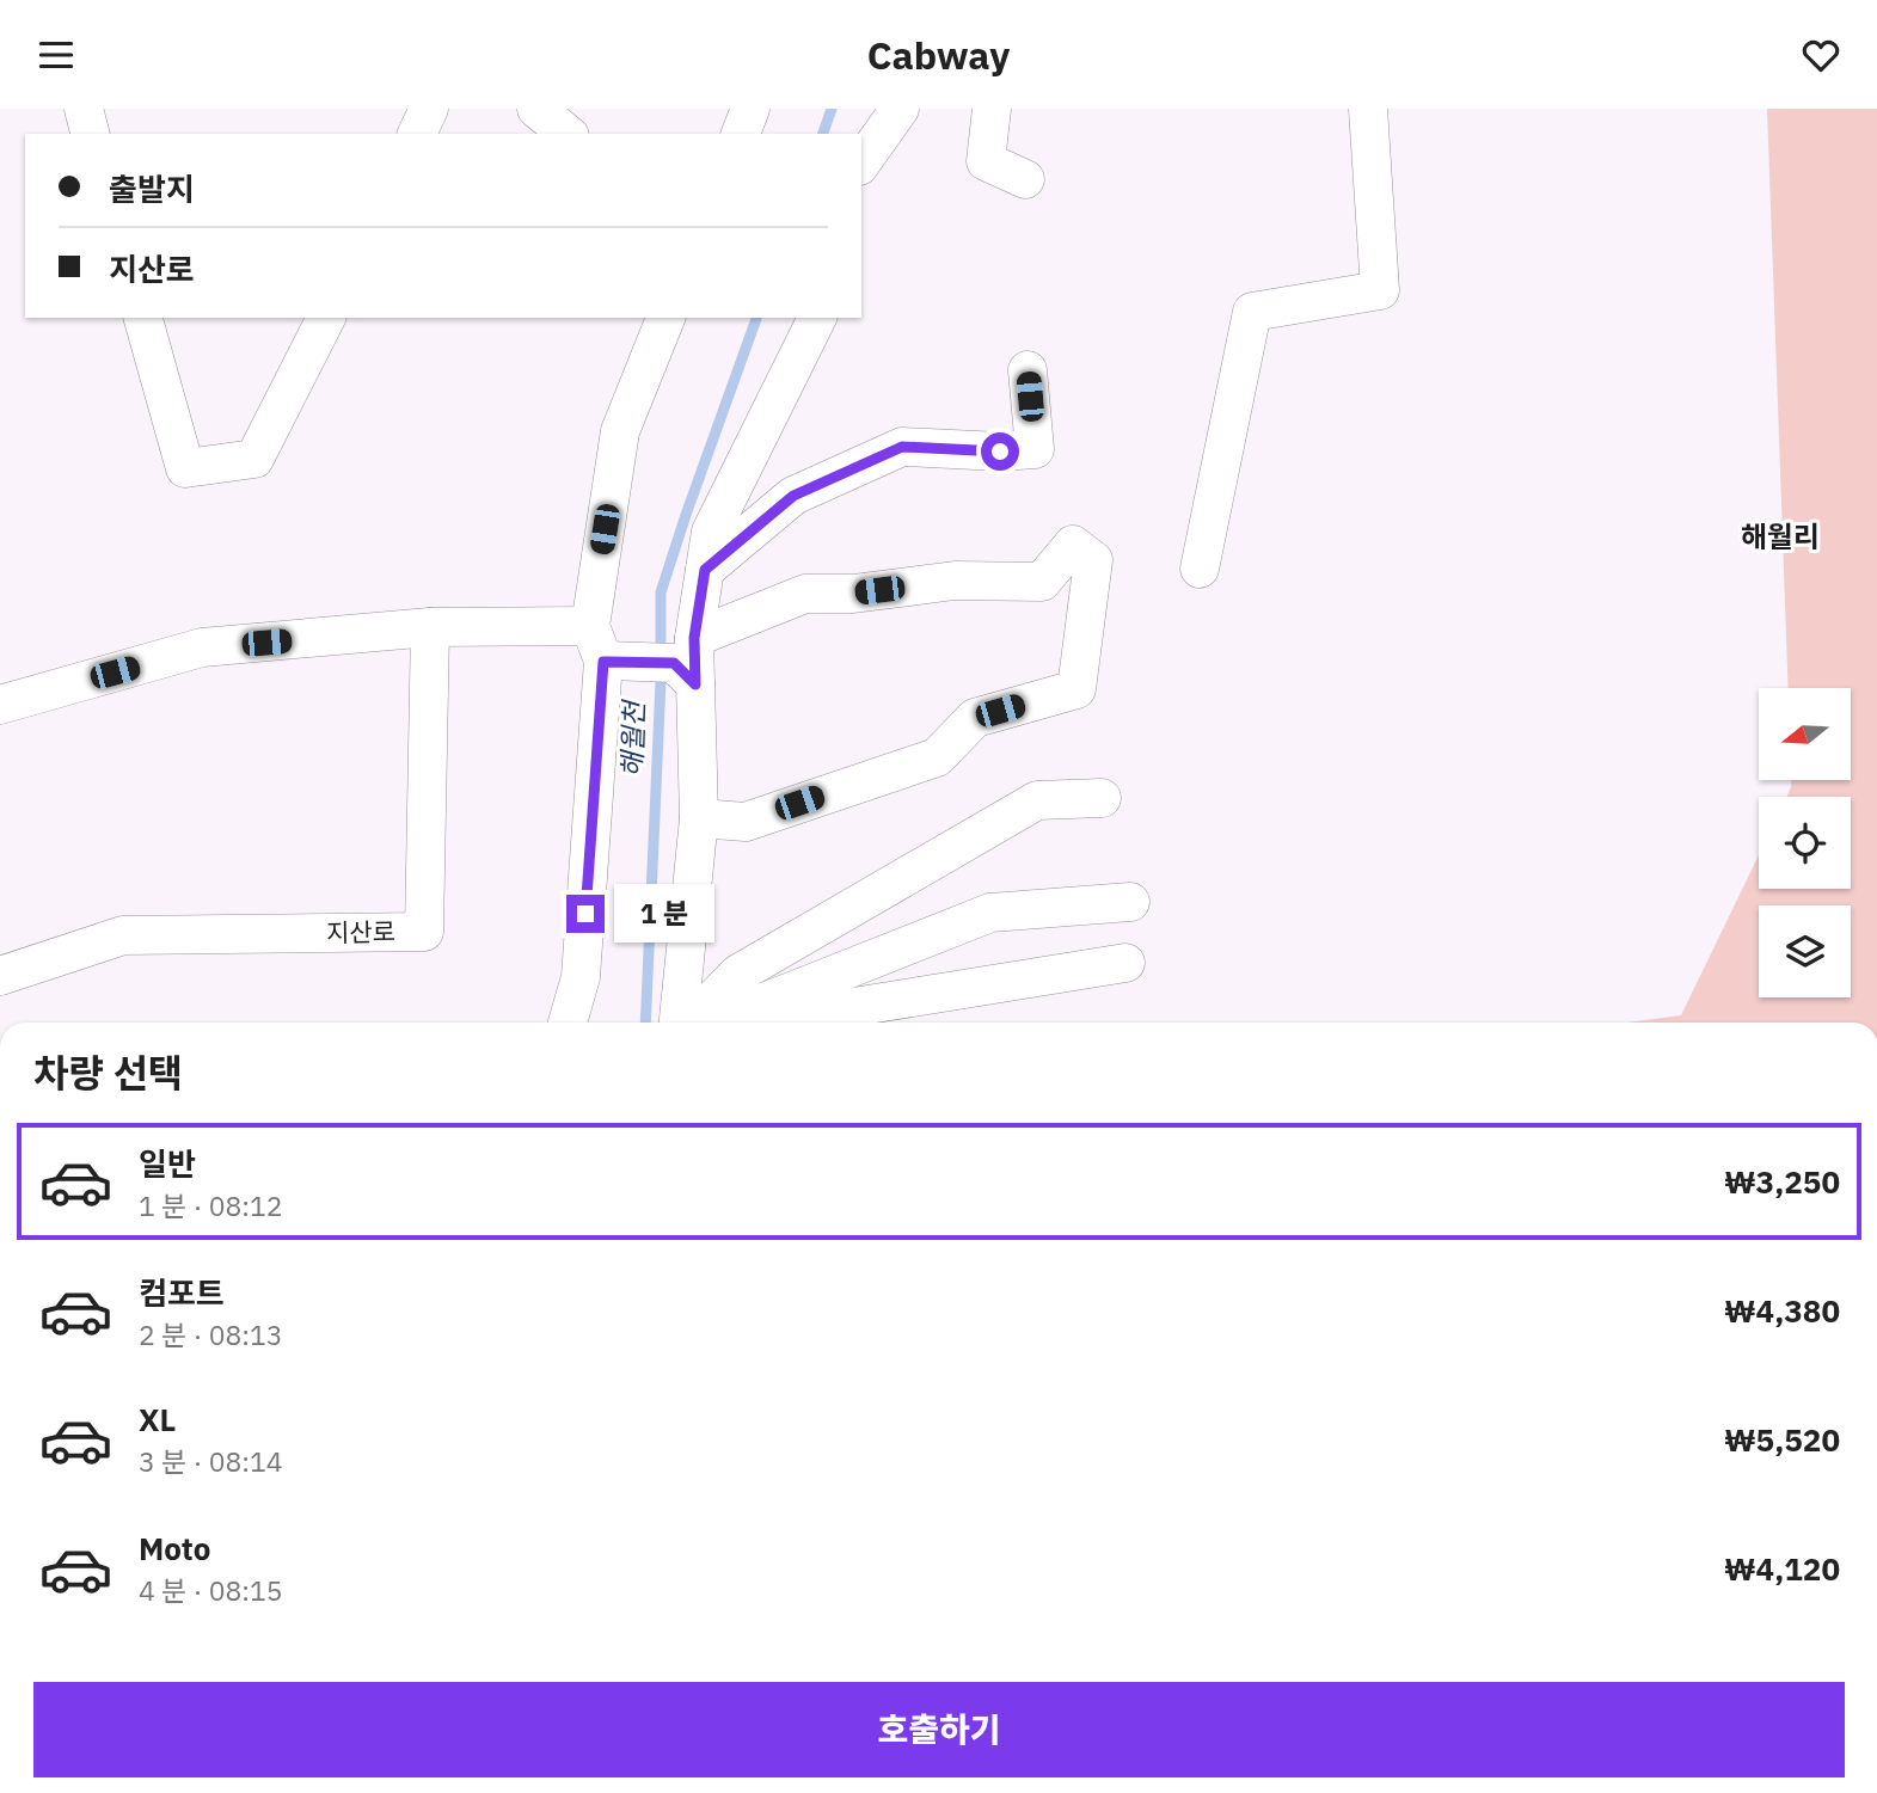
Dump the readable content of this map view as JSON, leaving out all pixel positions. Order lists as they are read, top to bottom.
{
  "streets": {
    "street": ["지산로"]
  },
  "districts": ["해월리"],
  "water": ["해월천"],
  "north": "left",
  "page": {
    "header": "Cabway",
    "banner": ["출발지", "지산로"],
    "bubble": "1 분",
    "heading": "차량 선택",
    "list": [
      {
        "name": "일반",
        "note": "1 분 · 08:12",
        "value": "₩3,250"
      },
      {
        "name": "컴포트",
        "note": "2 분 · 08:13",
        "value": "₩4,380"
      },
      {
        "name": "XL",
        "note": "3 분 · 08:14",
        "value": "₩5,520"
      },
      {
        "name": "Moto",
        "note": "4 분 · 08:15",
        "value": "₩4,120"
      }
    ],
    "buttons": "호출하기"
  }
}
